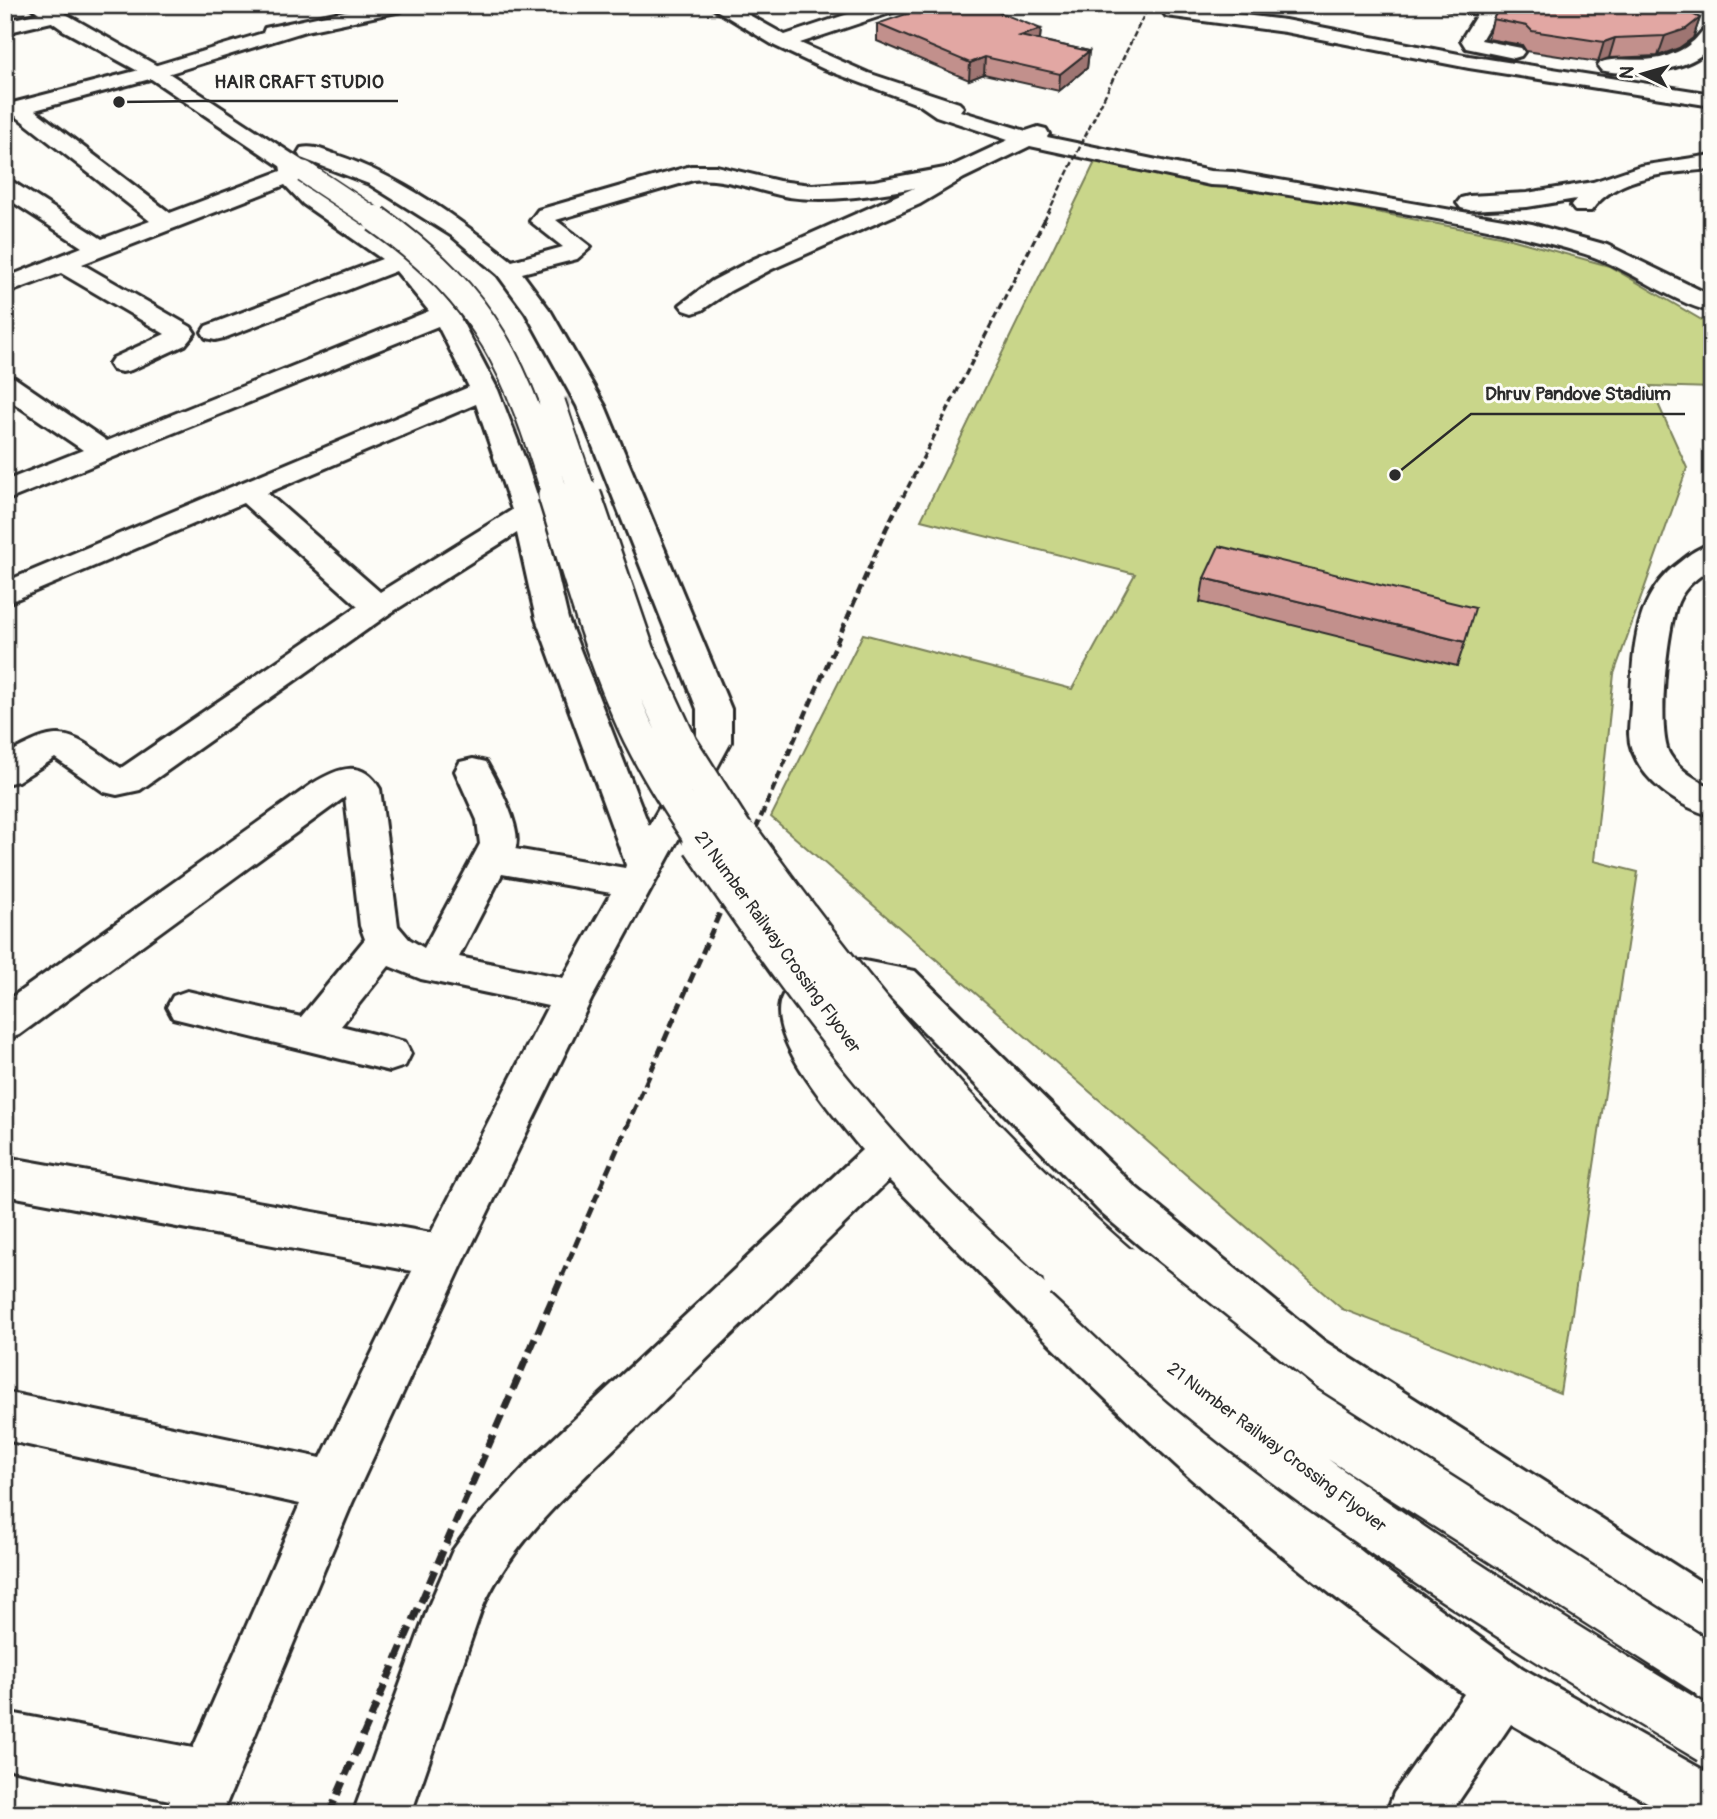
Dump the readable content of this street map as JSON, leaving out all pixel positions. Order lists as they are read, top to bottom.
{
  "streets": {
    "street": ["21 Number Railway Crossing Flyover"]
  },
  "places": ["HAIR CRAFT STUDIO", "Dhruv Pandove Stadium"],
  "north": "left"
}
